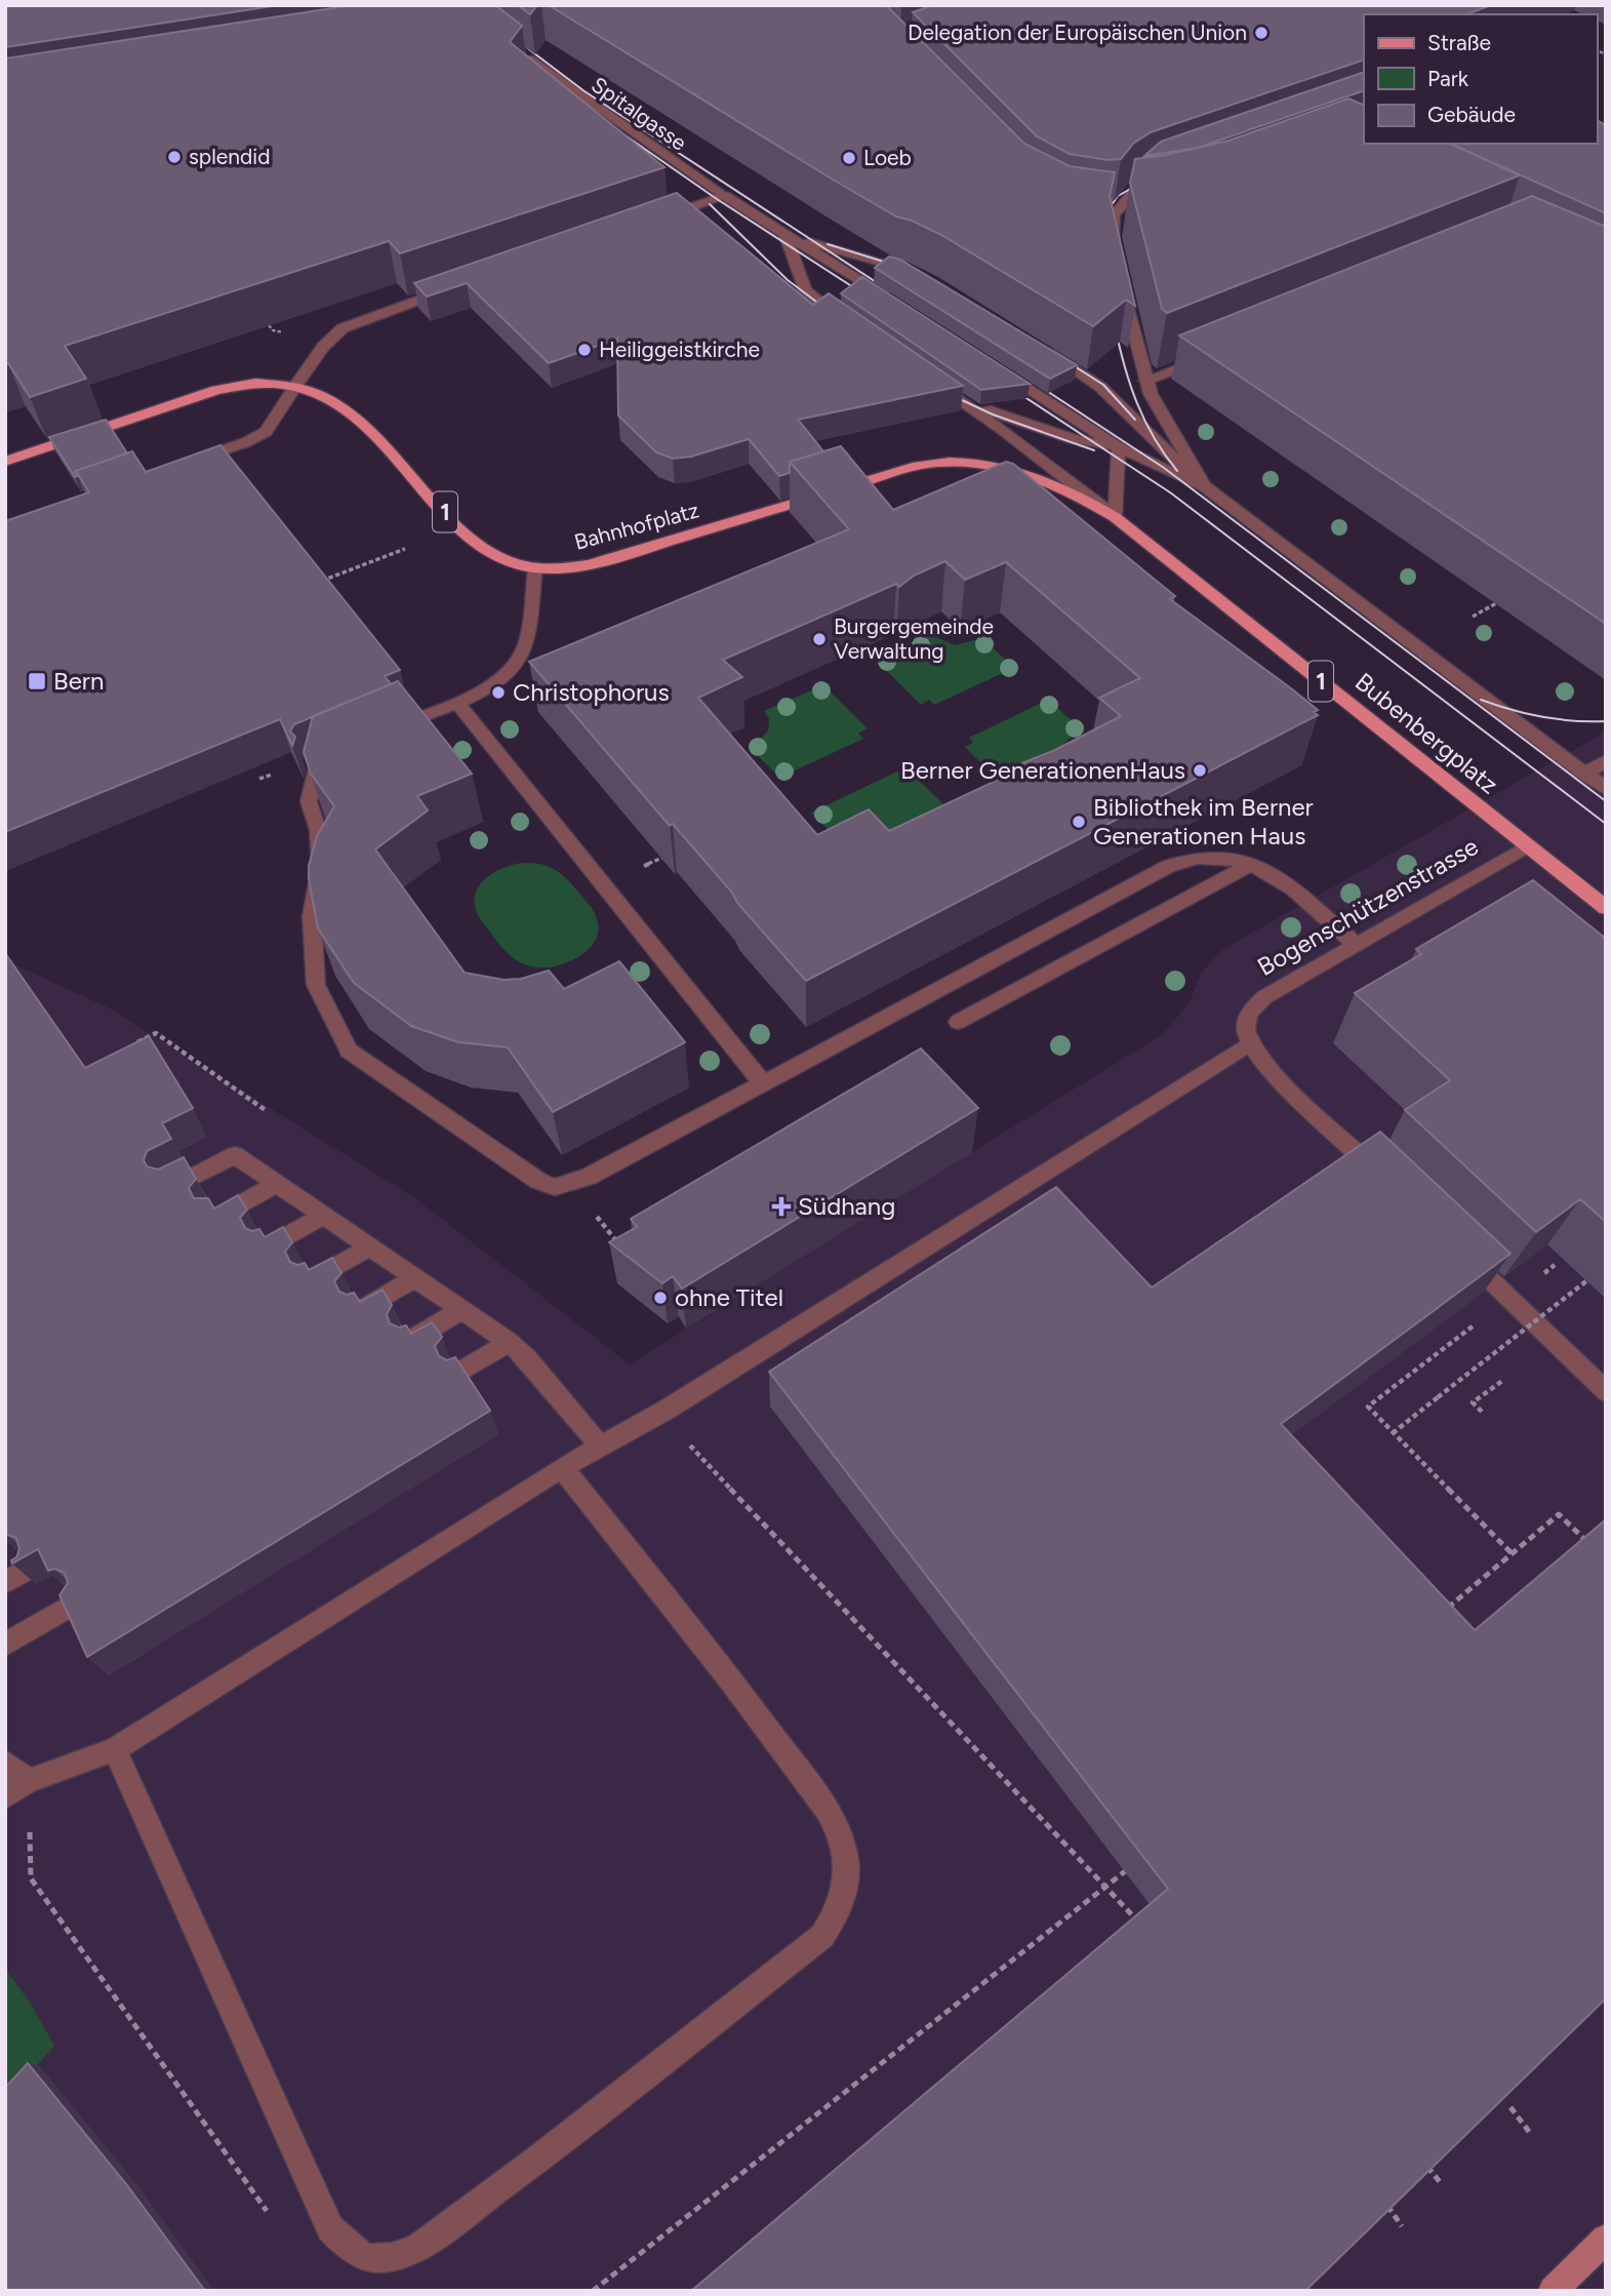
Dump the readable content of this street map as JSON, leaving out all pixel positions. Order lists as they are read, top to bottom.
{
  "streets": {
    "main road": ["1", "Bahnhofplatz", "Bubenbergplatz"],
    "street": ["Spitalgasse", "Bogenschützenstrasse"]
  },
  "crossings": [
    ["Bahnhofplatz", "Bubenbergplatz"],
    ["Bubenbergplatz", "Bogenschützenstrasse"]
  ],
  "places": {
    "other": [
      "Delegation der Europäischen Union",
      "splendid",
      "Loeb",
      "Heiliggeistkirche",
      "Burgergemeinde Verwaltung",
      "Christophorus",
      "Berner GenerationenHaus",
      "Bibliothek im Berner Generationen Haus",
      "ohne Titel"
    ],
    "transit": ["Bern"],
    "health": ["Südhang"]
  },
  "legend": ["Straße", "Park", "Gebäude"]
}
